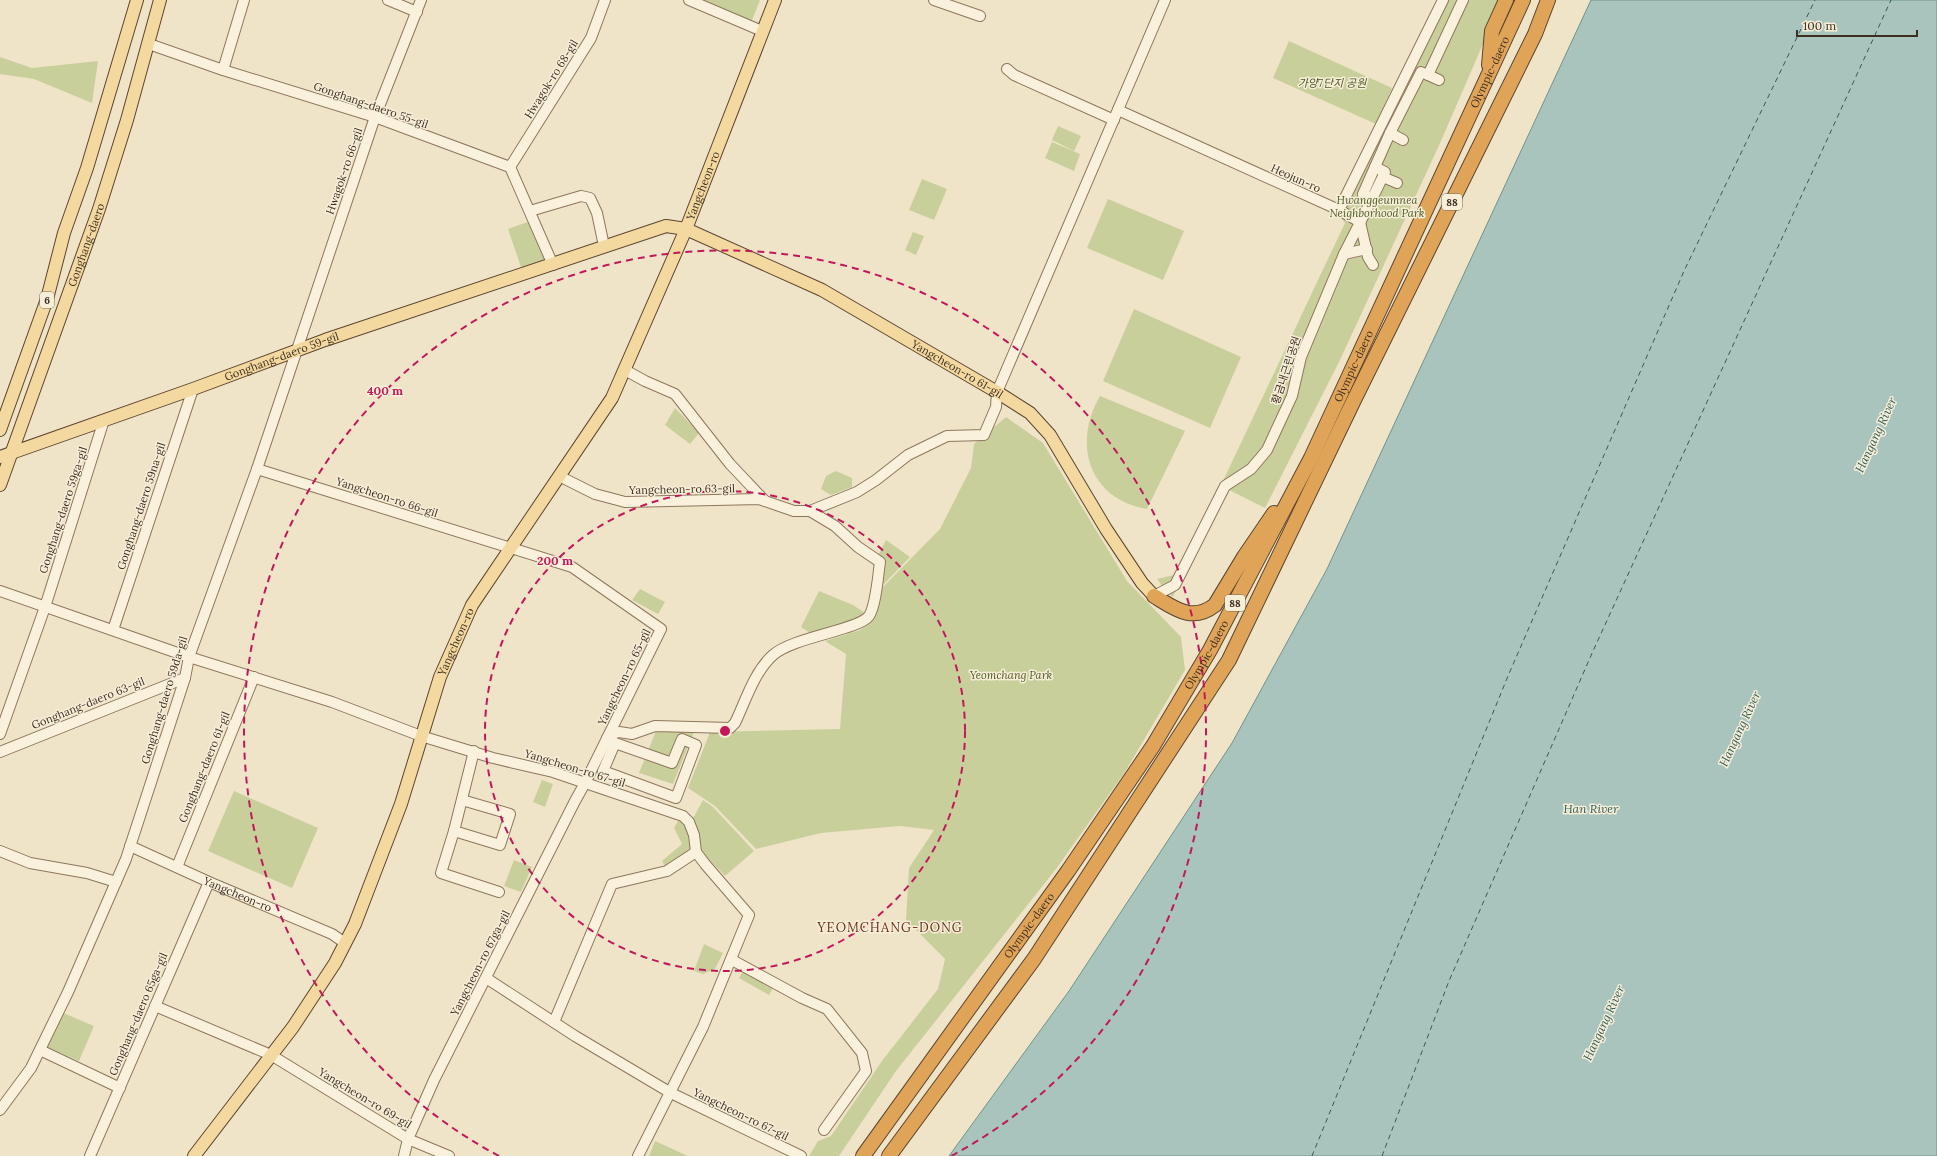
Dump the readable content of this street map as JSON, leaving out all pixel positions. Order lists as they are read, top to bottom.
{
  "streets": {
    "highway": ["Olympic-daero", "88"],
    "main road": [
      "Yangcheon-ro",
      "Gonghang-daero",
      "6",
      "Gonghang-daero 59-gil",
      "Yangcheon-ro 61-gil"
    ],
    "street": [
      "Hwagok-ro 68-gil",
      "Gonghang-daero 55-gil",
      "Hwagok-ro 66-gil",
      "Heojun-ro",
      "황금내근린공원",
      "Yangcheon-ro 63-gil",
      "Yangcheon-ro 66-gil",
      "Gonghang-daero 59na-gil",
      "Gonghang-daero 59ga-gil",
      "Yangcheon-ro 65-gil",
      "Gonghang-daero 59da-gil",
      "Gonghang-daero 63-gil",
      "Gonghang-daero 61-gil",
      "Yangcheon-ro 67-gil",
      "Yangcheon-ro 67ga-gil",
      "Gonghang-daero 65ga-gil",
      "Yangcheon-ro 69-gil"
    ]
  },
  "crossings": [
    ["Hwagok-ro 68-gil", "Gonghang-daero 55-gil"],
    ["Gonghang-daero 55-gil", "Hwagok-ro 66-gil"],
    ["Gonghang-daero 55-gil", "Gonghang-daero"],
    ["Hwagok-ro 66-gil", "Gonghang-daero 59-gil"],
    ["Hwagok-ro 66-gil", "Gonghang-daero 59da-gil"],
    ["Yangcheon-ro", "Gonghang-daero 59-gil"],
    ["Yangcheon-ro", "Yangcheon-ro 61-gil"],
    ["Yangcheon-ro", "Yangcheon-ro 63-gil"],
    ["Yangcheon-ro", "Yangcheon-ro 66-gil"],
    ["Yangcheon-ro", "Yangcheon-ro 65-gil"],
    ["Yangcheon-ro", "Gonghang-daero 59da-gil"],
    ["Yangcheon-ro", "Gonghang-daero 61-gil"],
    ["Yangcheon-ro", "Yangcheon-ro 67-gil"],
    ["Yangcheon-ro", "Gonghang-daero 65ga-gil"],
    ["Yangcheon-ro", "Yangcheon-ro 69-gil"],
    ["Gonghang-daero", "Gonghang-daero 59-gil"],
    ["Gonghang-daero 59-gil", "Yangcheon-ro 61-gil"],
    ["Gonghang-daero 59-gil", "Gonghang-daero 59na-gil"],
    ["Gonghang-daero 59-gil", "Gonghang-daero 59ga-gil"],
    ["Gonghang-daero 59-gil", "Gonghang-daero 59da-gil"],
    ["Yangcheon-ro 61-gil", "황금내근린공원"],
    ["Yangcheon-ro 61-gil", "Yangcheon-ro 63-gil"],
    ["Yangcheon-ro 63-gil", "Yangcheon-ro 65-gil"],
    ["Yangcheon-ro 66-gil", "Yangcheon-ro 65-gil"],
    ["Yangcheon-ro 66-gil", "Gonghang-daero 59da-gil"],
    ["Yangcheon-ro 65-gil", "Yangcheon-ro 67-gil"],
    ["Yangcheon-ro 65-gil", "Yangcheon-ro 67ga-gil"],
    ["Gonghang-daero 59da-gil", "Gonghang-daero 63-gil"],
    ["Yangcheon-ro 67-gil", "Yangcheon-ro 67ga-gil"],
    ["Yangcheon-ro 67ga-gil", "Yangcheon-ro 69-gil"]
  ],
  "districts": ["YEOMCHANG-DONG"],
  "water": ["Hangang River", "Han River"],
  "parks": ["가양7단지 공원", "Hwanggeumnea Neighborhood Park", "Yeomchang Park"],
  "scale_bar": "100 m",
  "rings": ["400 m", "200 m"]
}
